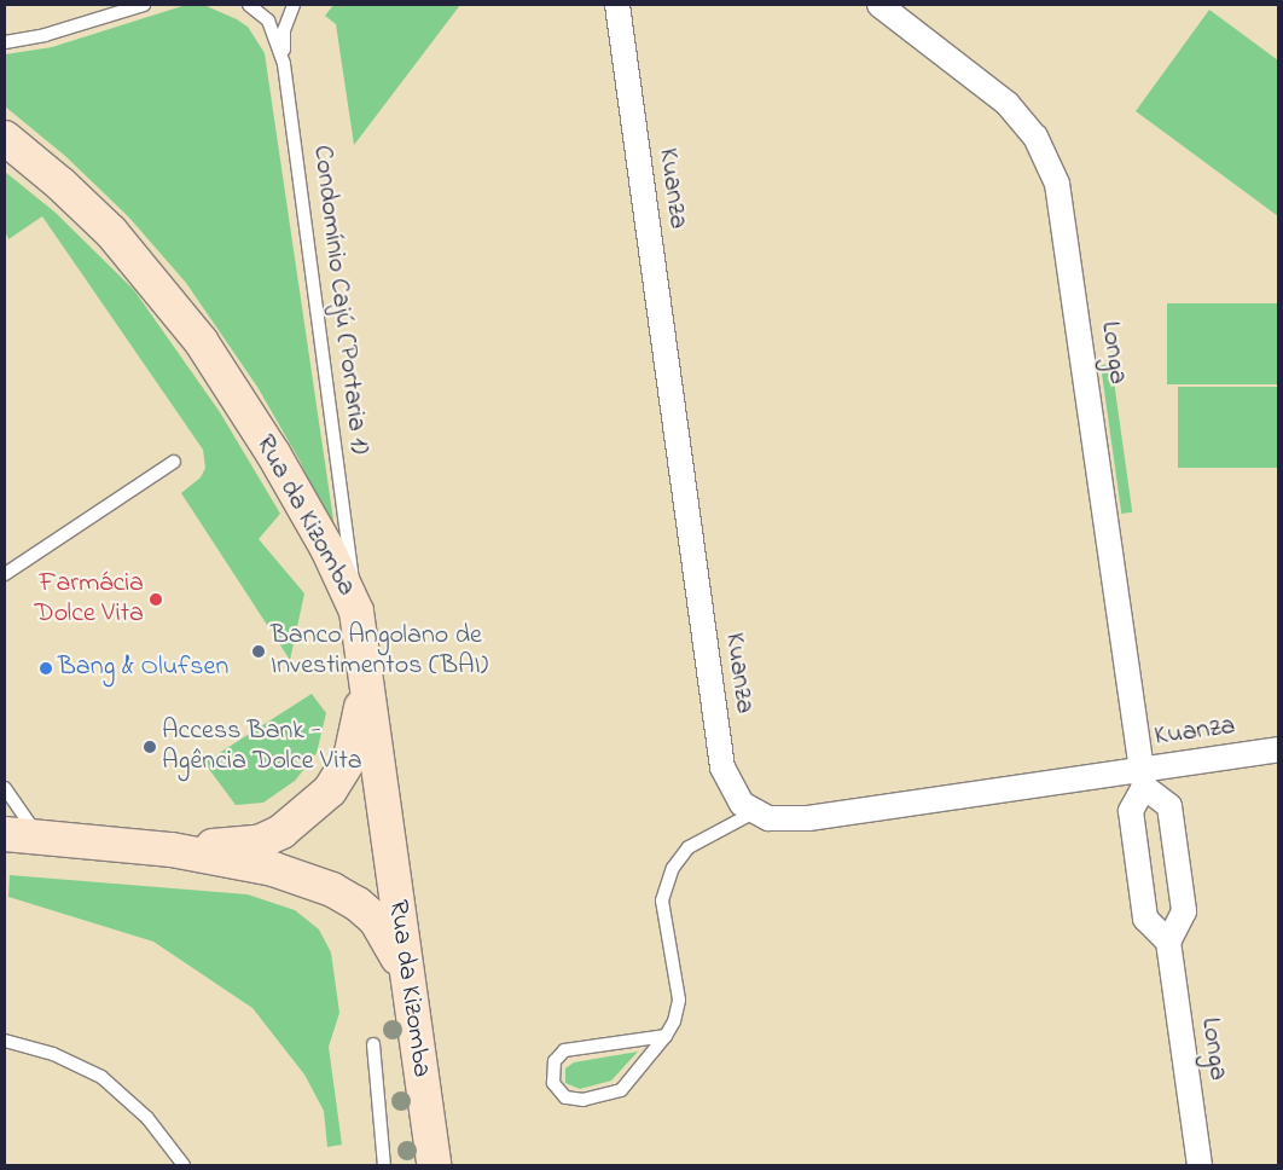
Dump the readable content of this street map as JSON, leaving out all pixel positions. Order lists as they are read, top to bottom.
{
  "streets": {
    "main road": ["Rua da Kizomba"],
    "street": ["Kuanza", "Longa"],
    "lane": ["Condomínio Cajú (Portaria 1)"]
  },
  "crossings": [
    ["Kuanza", "Longa"],
    ["Condomínio Cajú (Portaria 1)", "Rua da Kizomba"]
  ],
  "places": [
    "Farmácia Dolce Vita",
    "Banco Angolano de Investimentos (BAI)",
    "Bang & Olufsen",
    "Access Bank - Agência Dolce Vita"
  ]
}
